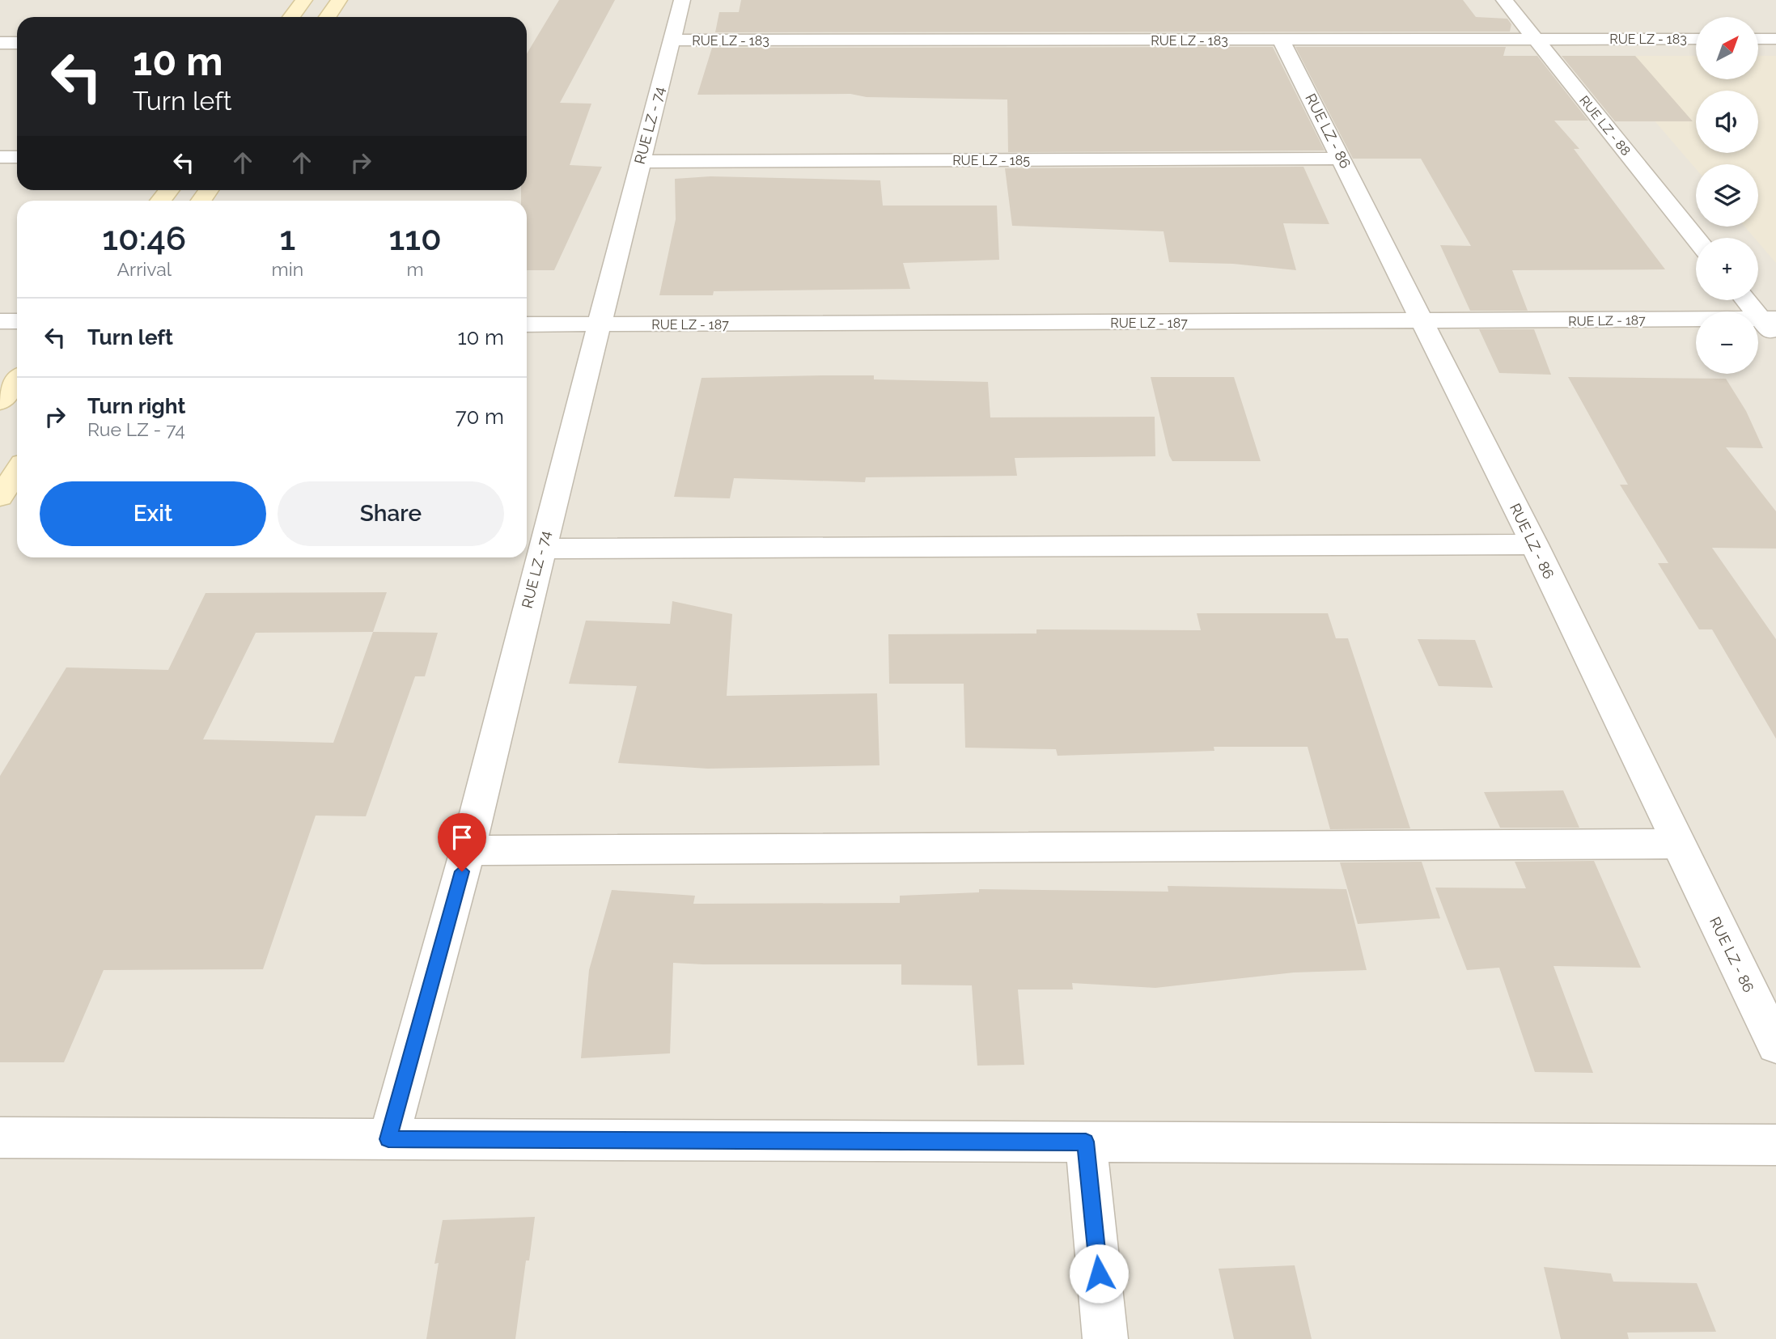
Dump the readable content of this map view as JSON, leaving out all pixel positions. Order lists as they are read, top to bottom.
{
  "streets": {
    "street": [
      "RUE LZ - 183",
      "RUE LZ - 74",
      "RUE LZ - 88",
      "RUE LZ - 86",
      "RUE LZ - 185",
      "RUE LZ - 187"
    ]
  },
  "crossings": [
    ["RUE LZ - 183", "RUE LZ - 74"],
    ["RUE LZ - 183", "RUE LZ - 88"],
    ["RUE LZ - 183", "RUE LZ - 86"],
    ["RUE LZ - 74", "RUE LZ - 185"],
    ["RUE LZ - 74", "RUE LZ - 187"],
    ["RUE LZ - 86", "RUE LZ - 185"],
    ["RUE LZ - 86", "RUE LZ - 187"]
  ],
  "north": "top right",
  "page": {
    "map_buttons": ["+", "−"],
    "turn": ["10 m", "Turn left"],
    "eta": [
      "10:46",
      "Arrival",
      "1",
      "min",
      "110",
      "m"
    ],
    "list": [
      {
        "name": "Turn left",
        "value": "10 m"
      },
      {
        "name": "Turn right",
        "note": "Rue LZ - 74",
        "value": "70 m"
      }
    ],
    "buttons": ["Exit", "Share"]
  }
}
